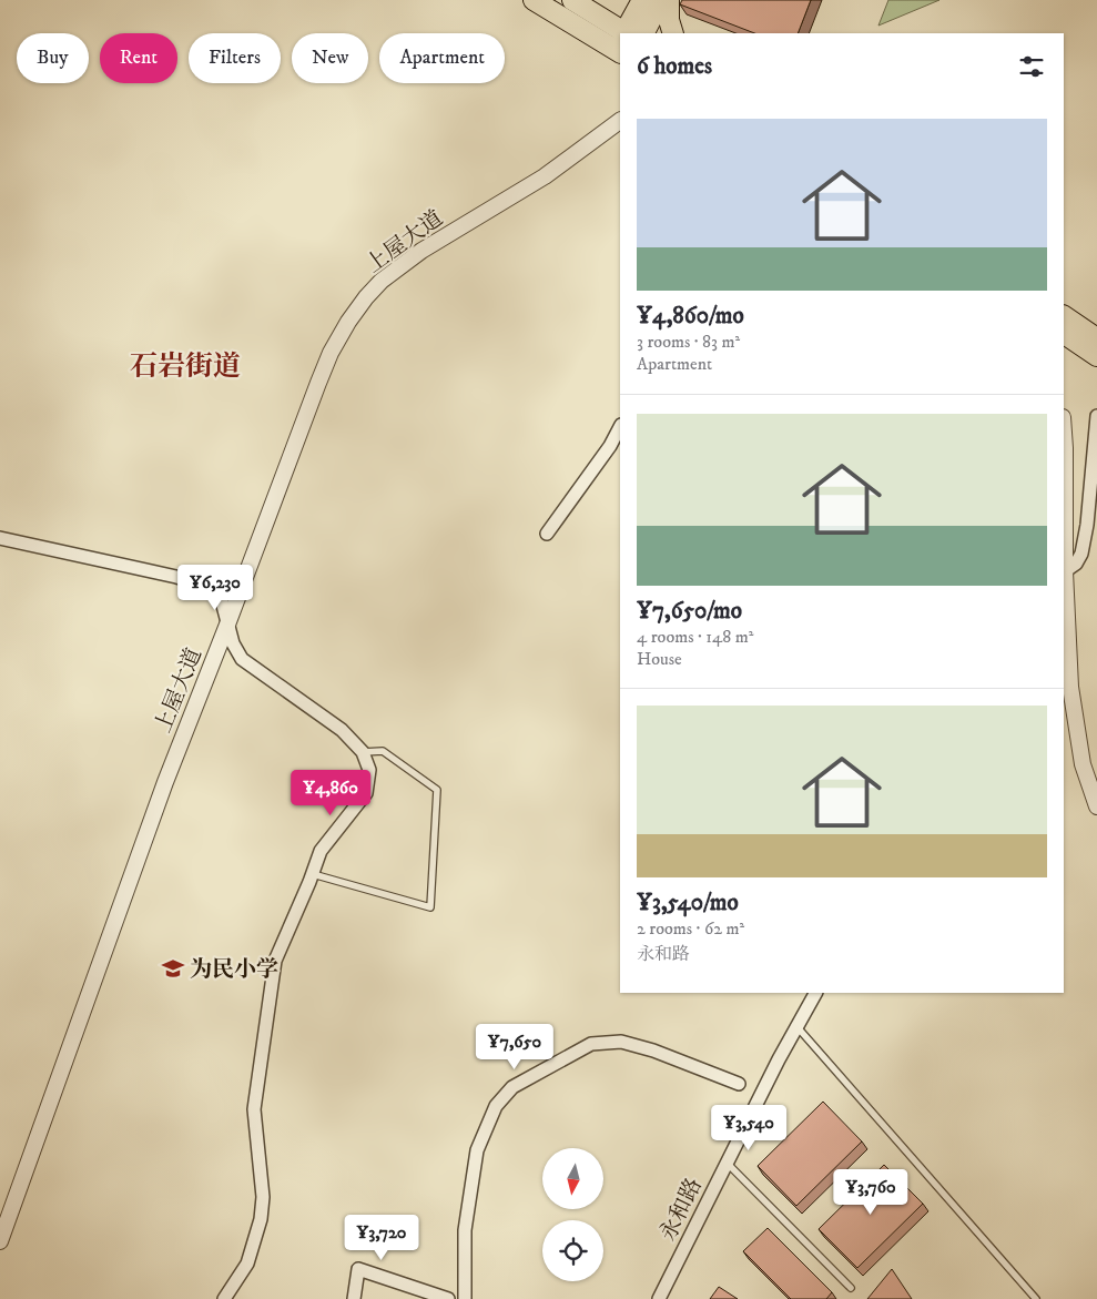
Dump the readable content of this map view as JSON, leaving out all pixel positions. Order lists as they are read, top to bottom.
{
  "streets": {
    "street": ["上屋大道", "永和路"]
  },
  "districts": ["石岩街道"],
  "places": {
    "school or university": ["为民小学"]
  },
  "north": "bottom",
  "page": {
    "chip": [
      "Buy",
      "Rent",
      "Filters",
      "New",
      "Apartment"
    ],
    "heading": "6 homes",
    "list": [
      {
        "name": "¥4,860/mo",
        "note": "3 rooms · 83 m² · Apartment"
      },
      {
        "name": "¥7,650/mo",
        "note": "4 rooms · 148 m² · House"
      },
      {
        "name": "¥3,540/mo",
        "note": "2 rooms · 62 m² · 永和路"
      }
    ],
    "price": [
      "¥6,230",
      "¥4,860",
      "¥7,650",
      "¥3,540",
      "¥3,760",
      "¥3,720"
    ]
  }
}
